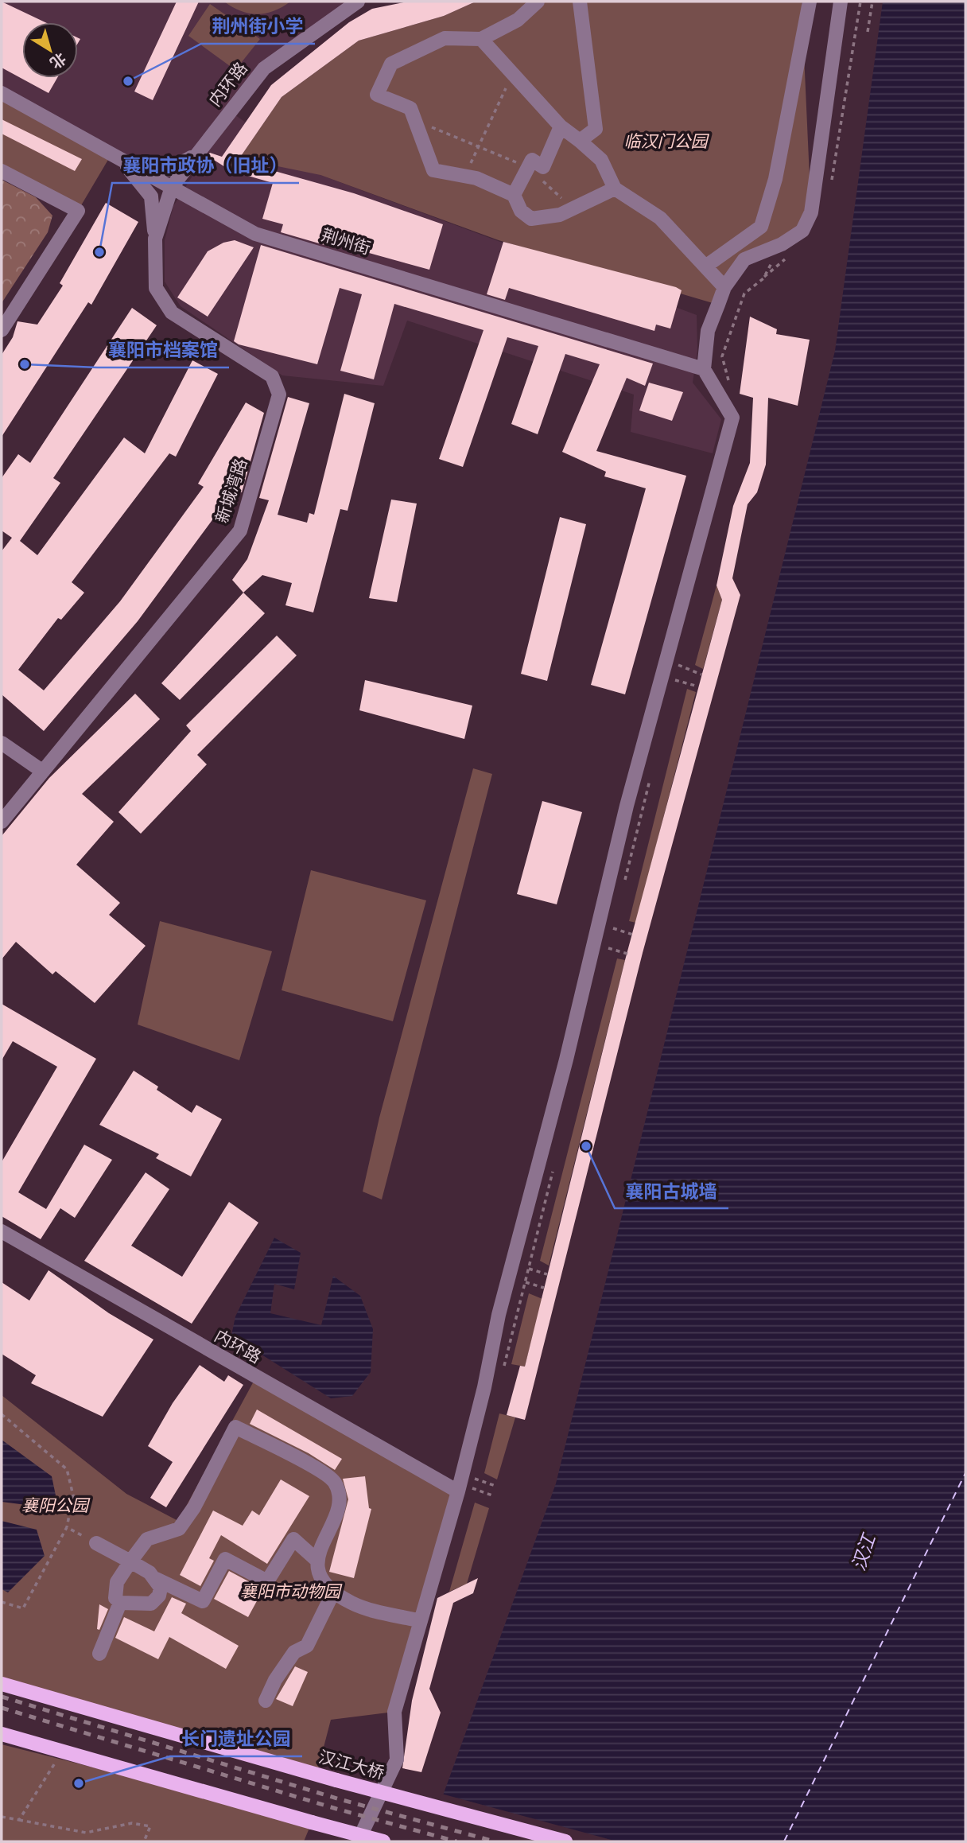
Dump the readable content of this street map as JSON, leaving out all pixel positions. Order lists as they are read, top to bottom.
{
  "streets": {
    "main road": ["汉江大桥"],
    "street": ["内环路", "荆州街", "新城湾路"]
  },
  "crossings": [
    ["内环路", "荆州街"],
    ["内环路", "新城湾路"],
    ["荆州街", "新城湾路"]
  ],
  "water": ["汉江"],
  "parks": ["临汉门公园", "襄阳公园", "襄阳市动物园"],
  "places": [
    "荆州街小学",
    "襄阳市政协（旧址）",
    "襄阳市档案馆",
    "襄阳古城墙",
    "长门遗址公园"
  ],
  "north": "bottom right"
}
